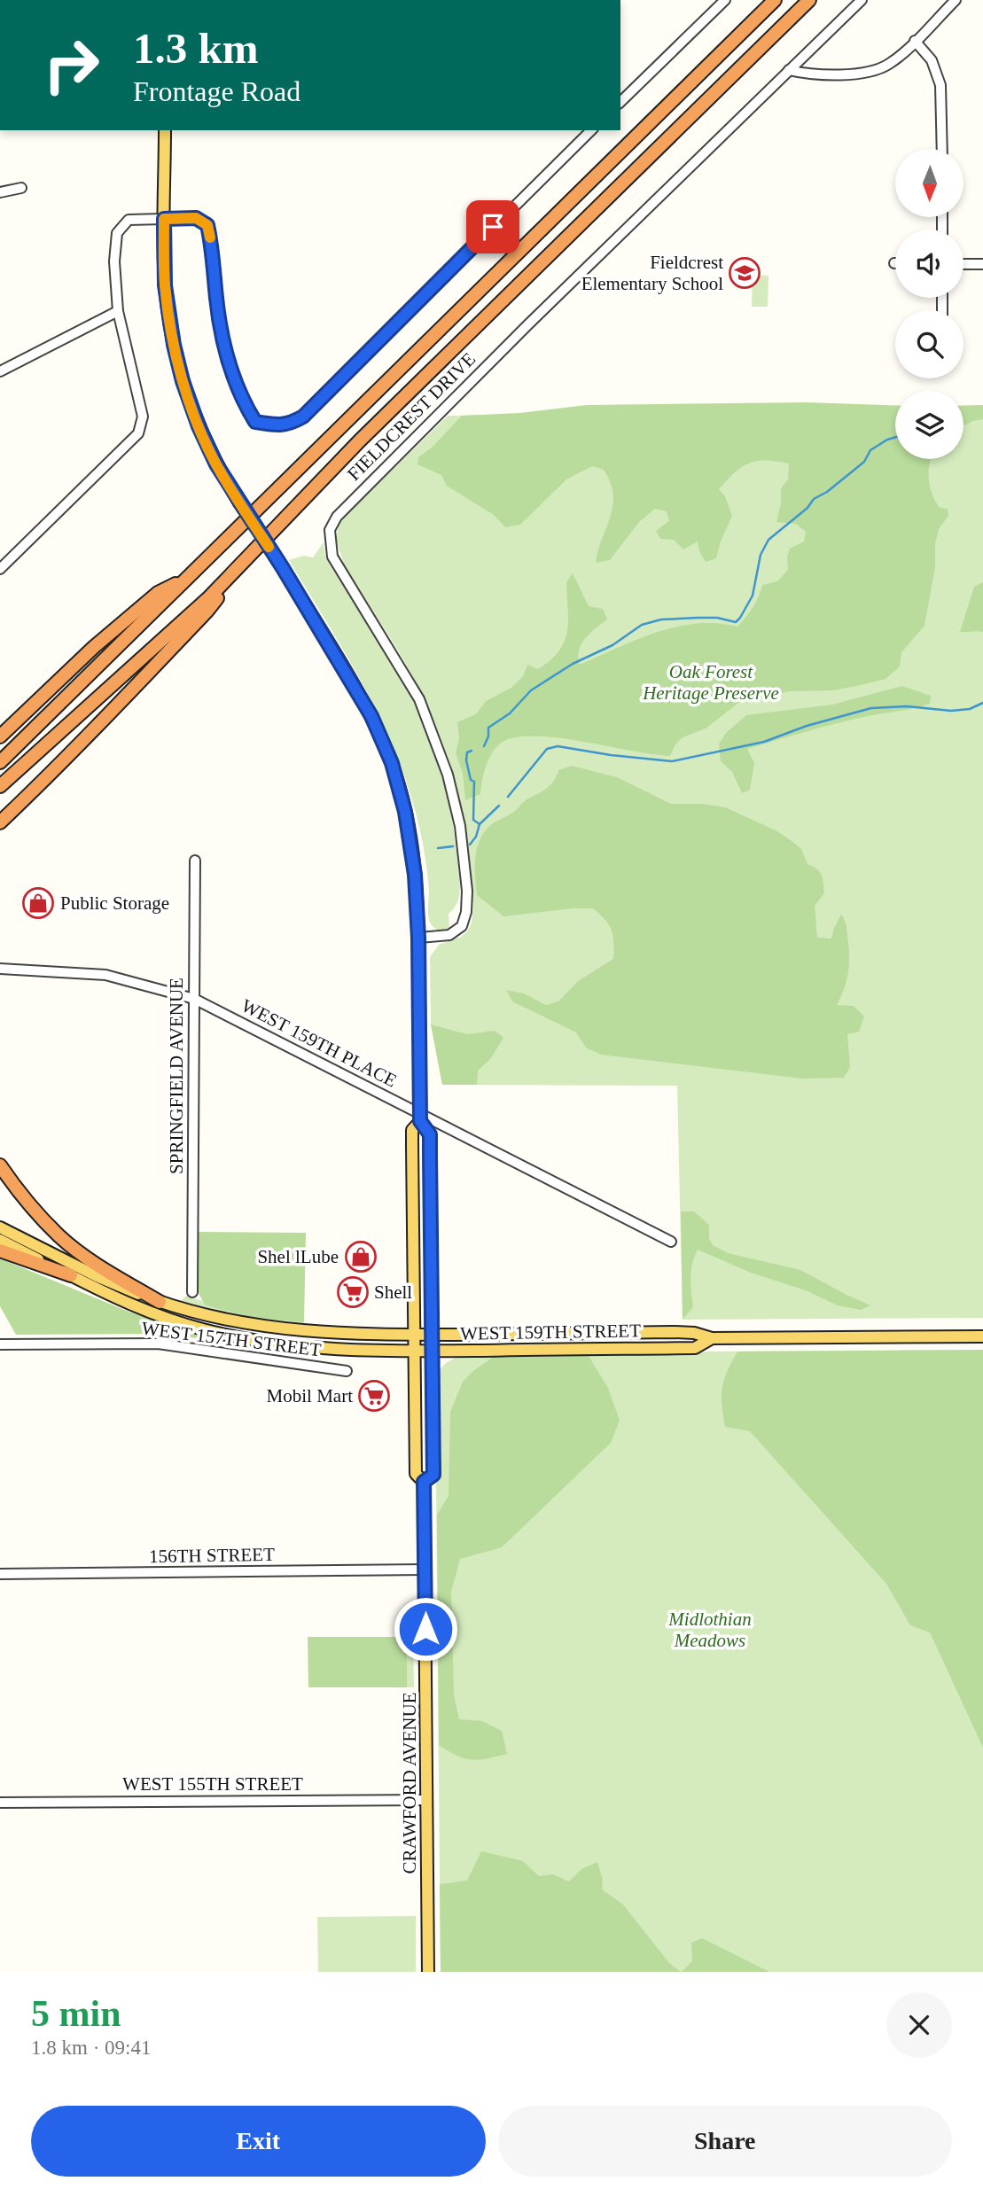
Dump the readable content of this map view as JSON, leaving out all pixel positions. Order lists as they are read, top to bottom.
{
  "streets": {
    "main road": ["WEST 159TH STREET", "CRAWFORD AVENUE"],
    "street": [
      "FIELDCREST DRIVE",
      "WEST 159TH PLACE",
      "SPRINGFIELD AVENUE",
      "WEST 157TH STREET",
      "156TH STREET",
      "WEST 155TH STREET"
    ]
  },
  "crossings": [
    ["FIELDCREST DRIVE", "CRAWFORD AVENUE"],
    ["WEST 159TH PLACE", "SPRINGFIELD AVENUE"],
    ["WEST 159TH PLACE", "CRAWFORD AVENUE"],
    ["WEST 159TH STREET", "CRAWFORD AVENUE"],
    ["156TH STREET", "CRAWFORD AVENUE"],
    ["CRAWFORD AVENUE", "WEST 155TH STREET"]
  ],
  "parks": ["Oak Forest Heritage Preserve", "Midlothian Meadows"],
  "places": {
    "school or university": ["Fieldcrest Elementary School"],
    "shop": ["Public Storage", "Shel lLube"],
    "supermarket": ["Shell", "Mobil Mart"]
  },
  "north": "bottom",
  "page": {
    "turn": ["1.3 km", "Frontage Road"],
    "heading": ["5 min", "1.8 km · 09:41"],
    "buttons": ["Exit", "Share"]
  }
}
